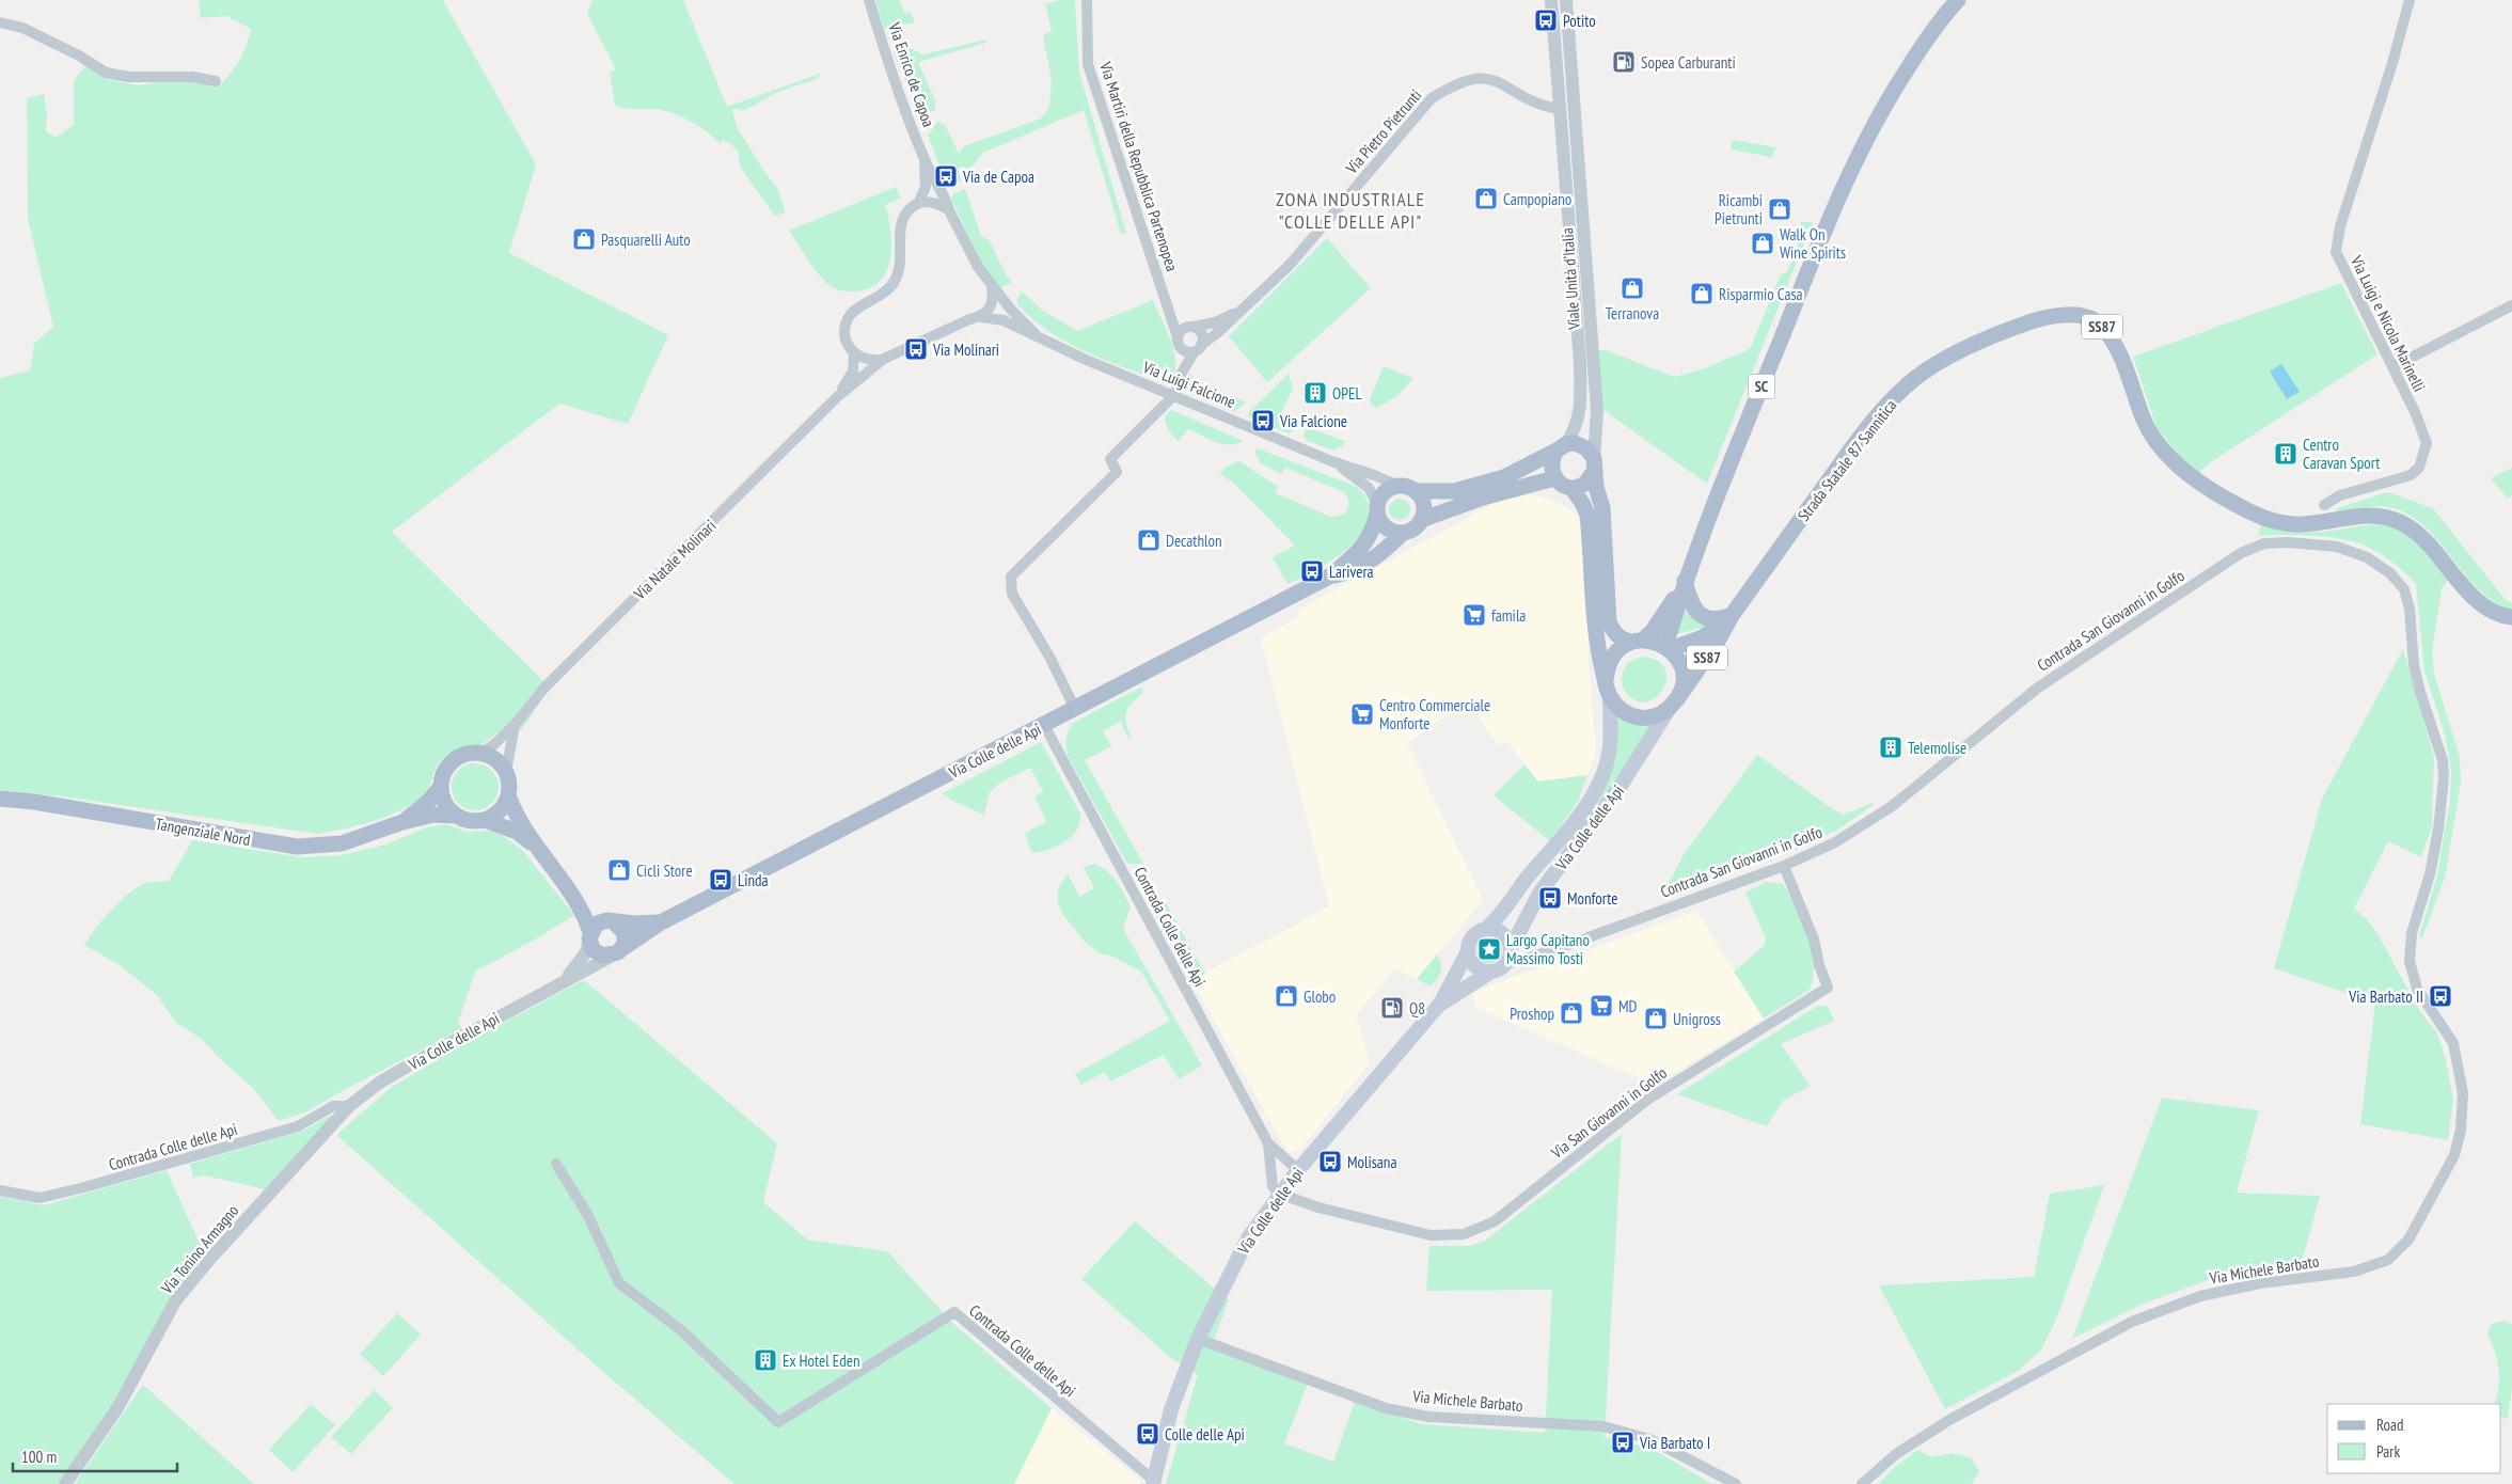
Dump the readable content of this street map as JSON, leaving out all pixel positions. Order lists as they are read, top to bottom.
{
  "streets": {
    "main road": [
      "SS87",
      "SC",
      "Strada Statale 87 Sannitica",
      "Via Colle delle Api",
      "Tangenziale Nord"
    ],
    "street": [
      "Via Enrico de Capoa",
      "Via Pietro Pietrunti",
      "Via Martiri della Repubblica Partenopea",
      "Viale Unità d'Italia",
      "Via Luigi e Nicola Marinelli",
      "Via Luigi Falcione",
      "Via Natale Molinari",
      "Contrada San Giovanni in Golfo",
      "Contrada Colle delle Api",
      "Via San Giovanni in Golfo",
      "Via Tonino Armagno",
      "Via Michele Barbato"
    ]
  },
  "crossings": [
    ["Via Enrico de Capoa", "Via Luigi Falcione"],
    ["Via Pietro Pietrunti", "Via Martiri della Repubblica Partenopea"],
    ["Via Pietro Pietrunti", "Viale Unità d'Italia"],
    ["Via Pietro Pietrunti", "Via Luigi Falcione"],
    ["Via Luigi Falcione", "Via Natale Molinari"],
    ["Via Luigi Falcione", "Via Colle delle Api"],
    ["SC", "Strada Statale 87 Sannitica"],
    ["SC", "Via Colle delle Api"],
    ["Strada Statale 87 Sannitica", "Via Colle delle Api"],
    ["Via Natale Molinari", "Tangenziale Nord"],
    ["Contrada San Giovanni in Golfo", "Via Colle delle Api"],
    ["Contrada San Giovanni in Golfo", "Via San Giovanni in Golfo"],
    ["Contrada San Giovanni in Golfo", "Via Michele Barbato"],
    ["Via Colle delle Api", "Contrada Colle delle Api"],
    ["Via Colle delle Api", "Via San Giovanni in Golfo"],
    ["Via Colle delle Api", "Via Tonino Armagno"],
    ["Via Colle delle Api", "Via Michele Barbato"],
    ["Contrada Colle delle Api", "Via San Giovanni in Golfo"],
    ["Contrada Colle delle Api", "Via Tonino Armagno"]
  ],
  "districts": ["ZONA INDUSTRIALE \"COLLE DELLE API\""],
  "places": {
    "bus stop": [
      "Potito",
      "Via de Capoa",
      "Via Molinari",
      "Via Falcione",
      "Larivera",
      "Linda",
      "Monforte",
      "Via Barbato II",
      "Molisana",
      "Colle delle Api",
      "Via Barbato I"
    ],
    "fuel station": ["Sopea Carburanti", "Q8"],
    "shop": [
      "Campopiano",
      "Ricambi Pietrunti",
      "Pasquarelli Auto",
      "Walk On Wine Spirits",
      "Terranova",
      "Risparmio Casa",
      "Decathlon",
      "Cicli Store",
      "Globo",
      "Proshop",
      "Unigross"
    ],
    "building": [
      "OPEL",
      "Centro Caravan Sport",
      "Telemolise",
      "Ex Hotel Eden"
    ],
    "supermarket": ["famila", "Centro Commerciale Monforte", "MD"],
    "place": ["Largo Capitano Massimo Tosti"]
  },
  "legend": ["Road", "Park"],
  "scale_bar": "100 m"
}
